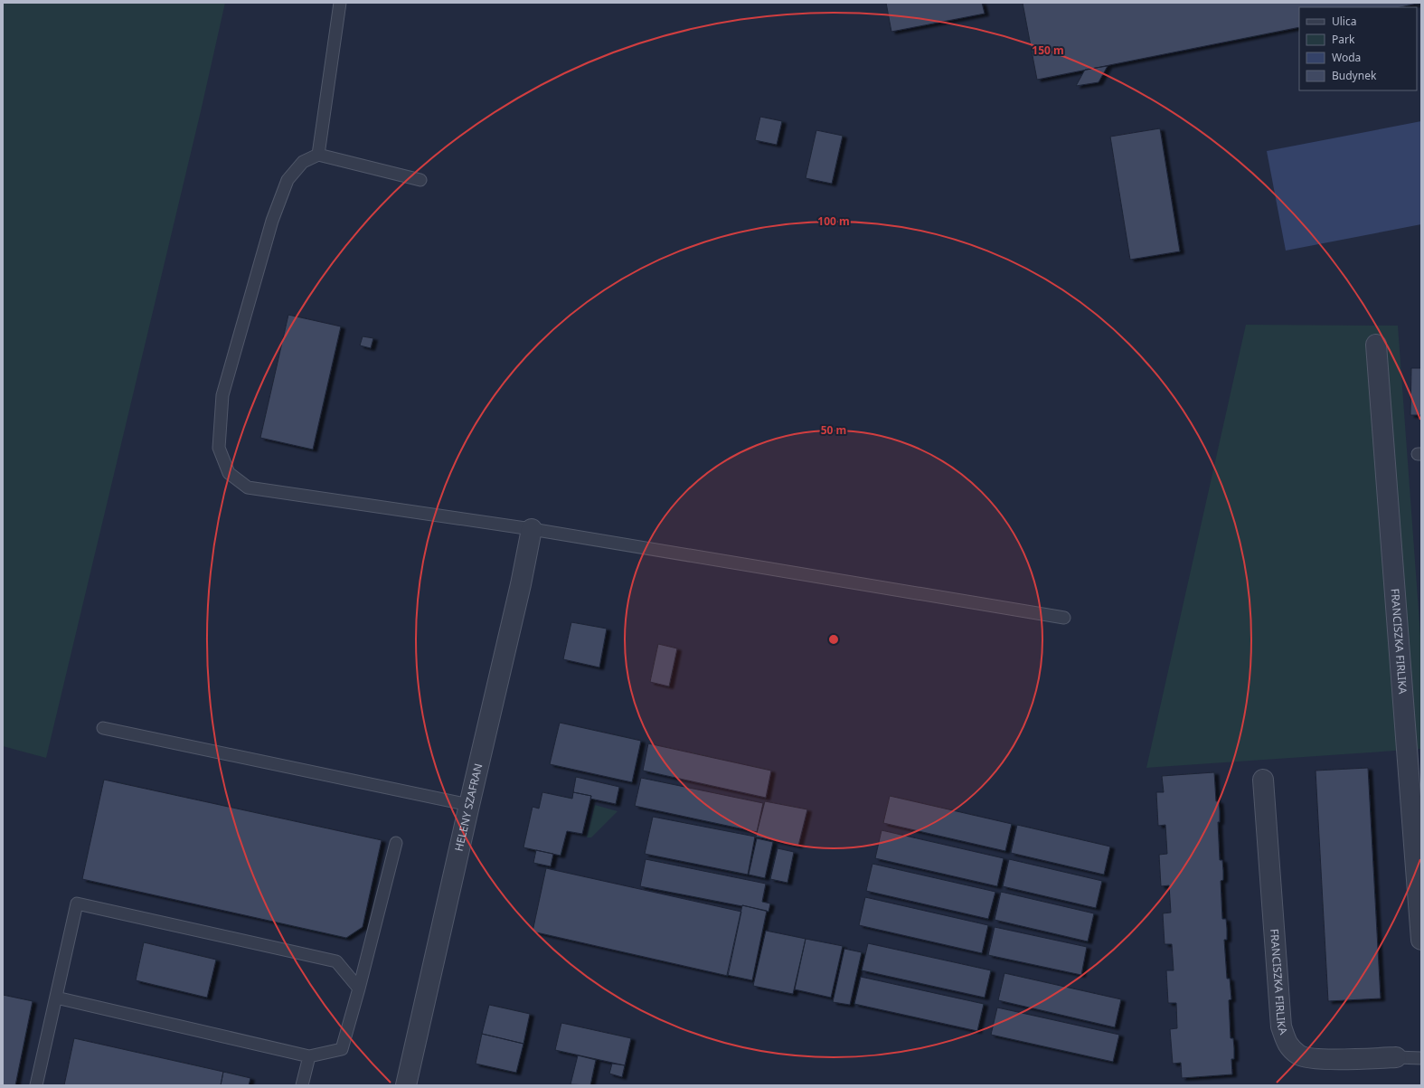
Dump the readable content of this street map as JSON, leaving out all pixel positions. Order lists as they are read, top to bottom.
{
  "streets": {
    "street": ["FRANCISZKA FIRLIKA", "HELENY SZAFRAN"]
  },
  "legend": [
    "Ulica",
    "Park",
    "Woda",
    "Budynek"
  ],
  "rings": ["150 m", "100 m", "50 m"]
}
